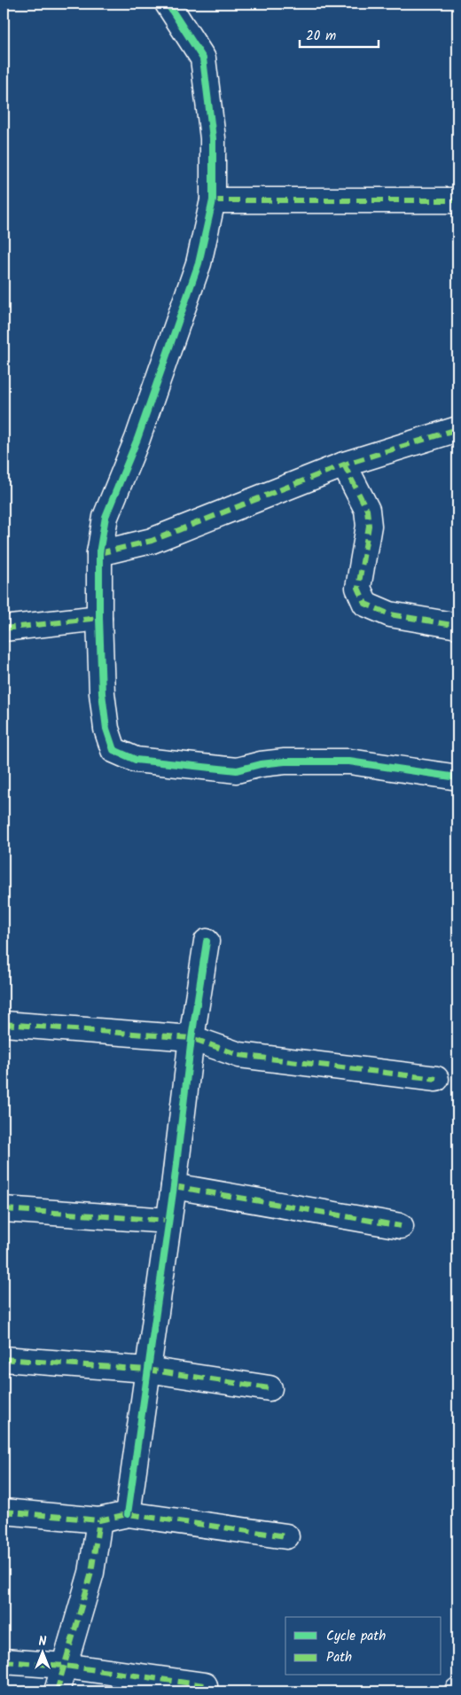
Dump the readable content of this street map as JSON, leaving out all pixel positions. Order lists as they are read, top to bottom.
{
  "legend": ["Cycle path", "Path"],
  "scale_bar": "20 m",
  "north": "top"
}
